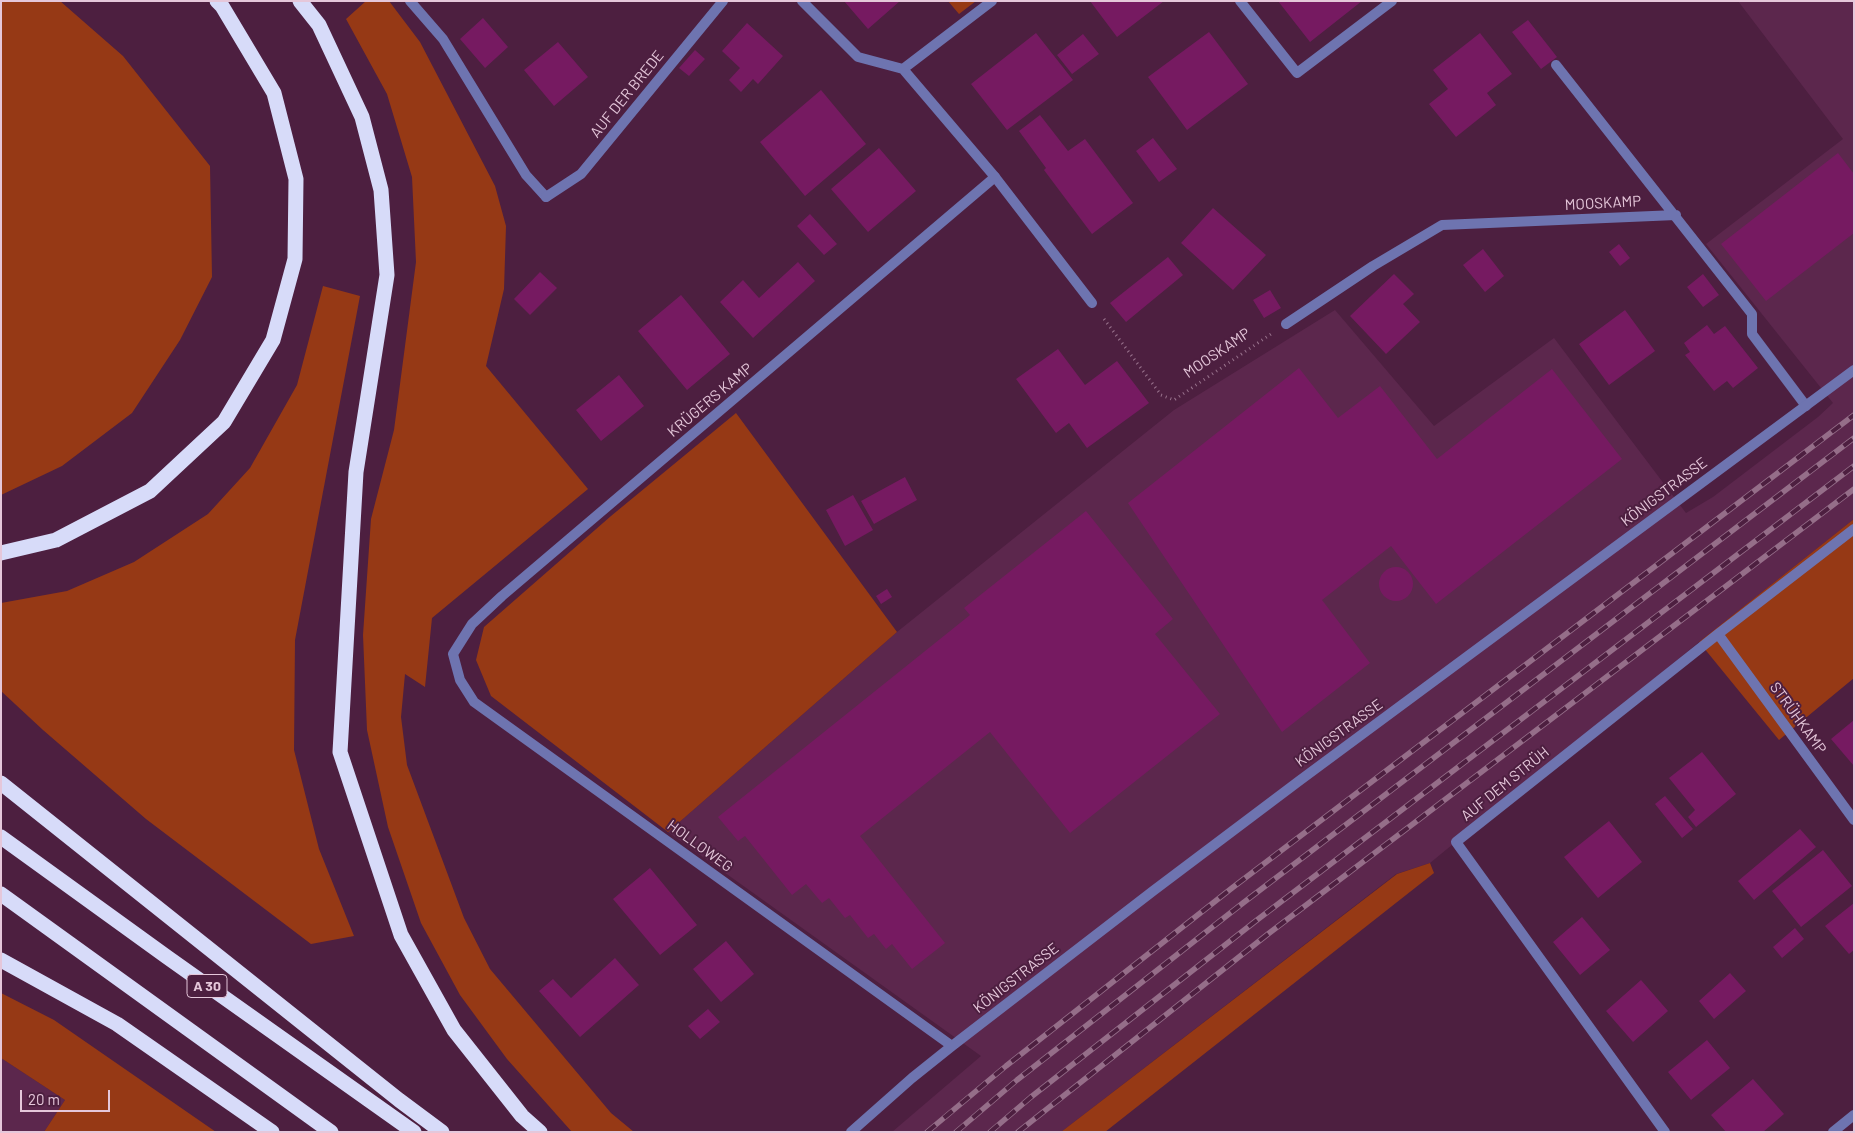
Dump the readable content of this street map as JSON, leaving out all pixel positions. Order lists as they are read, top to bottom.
{
  "streets": {
    "highway": ["A 30"],
    "street": [
      "AUF DER BREDE",
      "MOOSKAMP",
      "KRÜGERS KAMP",
      "KÖNIGSTRASSE",
      "STRÜHKAMP",
      "AUF DEM STRÜH",
      "HOLLOWEG"
    ]
  },
  "crossings": [
    ["KRÜGERS KAMP", "HOLLOWEG"],
    ["KÖNIGSTRASSE", "HOLLOWEG"],
    ["STRÜHKAMP", "AUF DEM STRÜH"]
  ],
  "scale_bar": "20 m"
}
